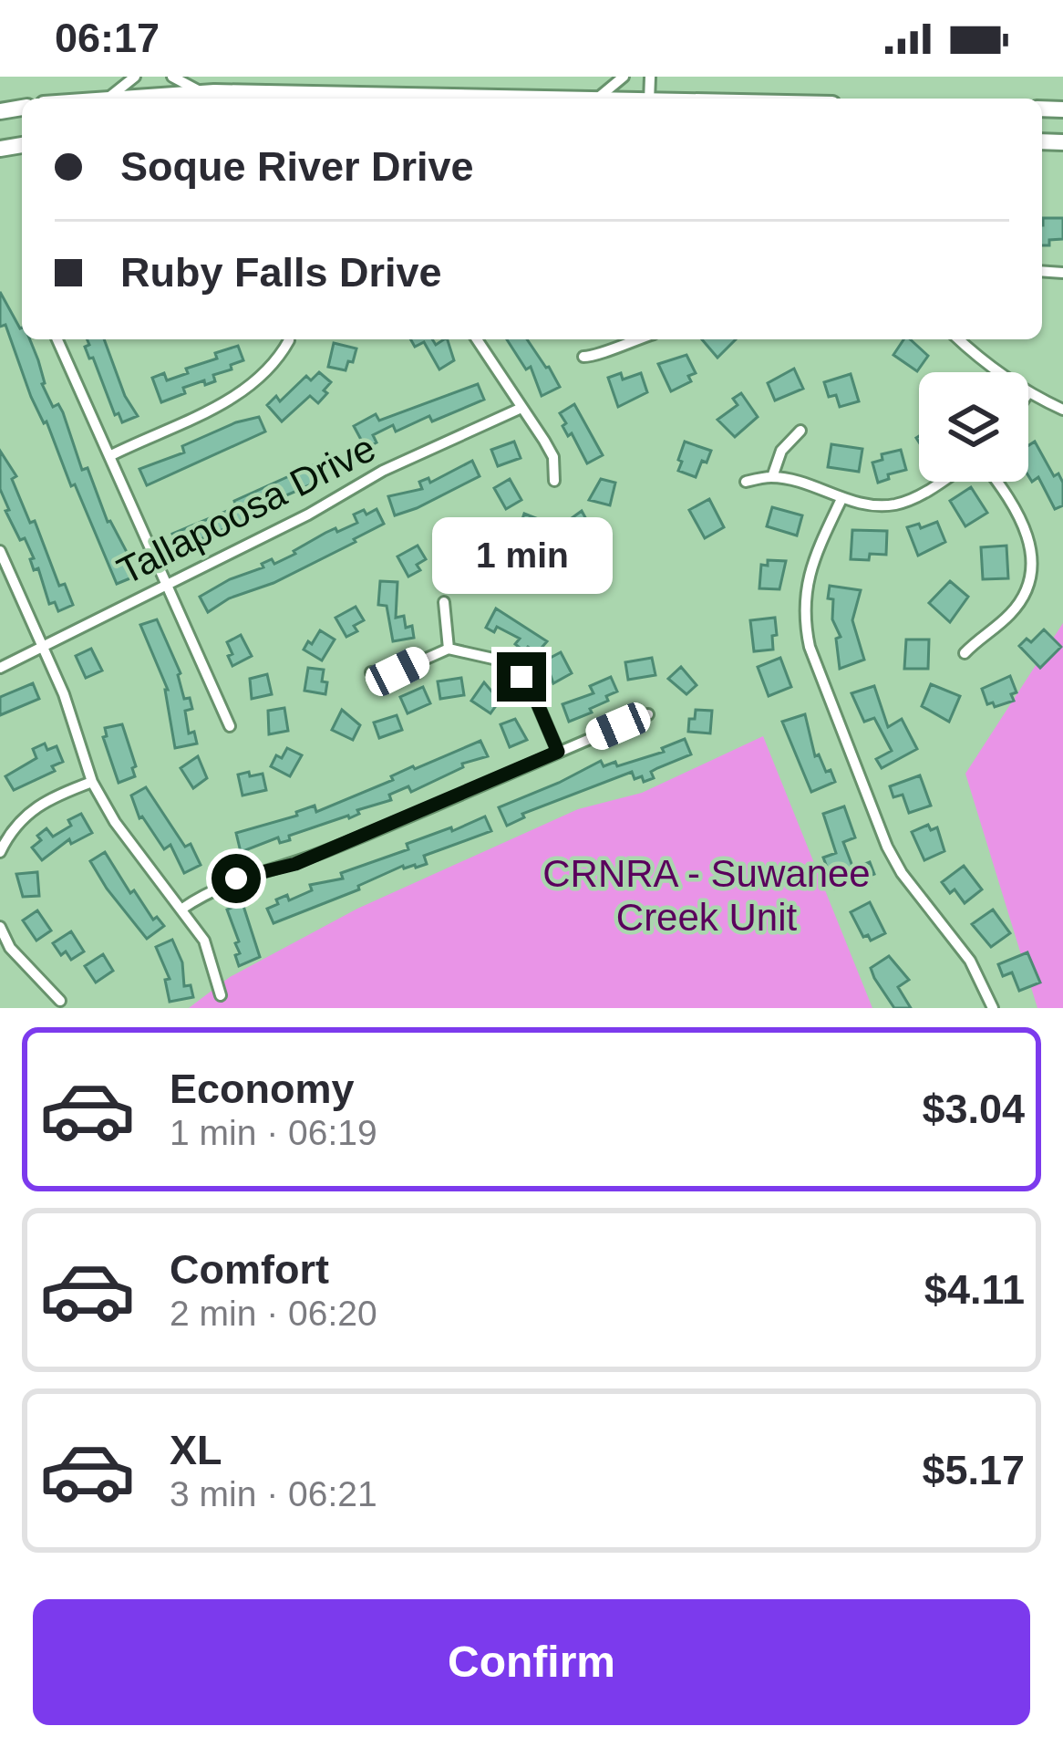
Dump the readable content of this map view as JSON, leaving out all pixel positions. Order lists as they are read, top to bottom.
{
  "streets": {
    "street": ["Tallapoosa Drive"]
  },
  "parks": ["CRNRA - Suwanee Creek Unit"],
  "page": {
    "status": "06:17",
    "banner": ["Soque River Drive", "Ruby Falls Drive"],
    "bubble": "1 min",
    "list": [
      {
        "name": "Economy",
        "note": "1 min · 06:19",
        "value": "$3.04"
      },
      {
        "name": "Comfort",
        "note": "2 min · 06:20",
        "value": "$4.11"
      },
      {
        "name": "XL",
        "note": "3 min · 06:21",
        "value": "$5.17"
      }
    ],
    "buttons": "Confirm"
  }
}
